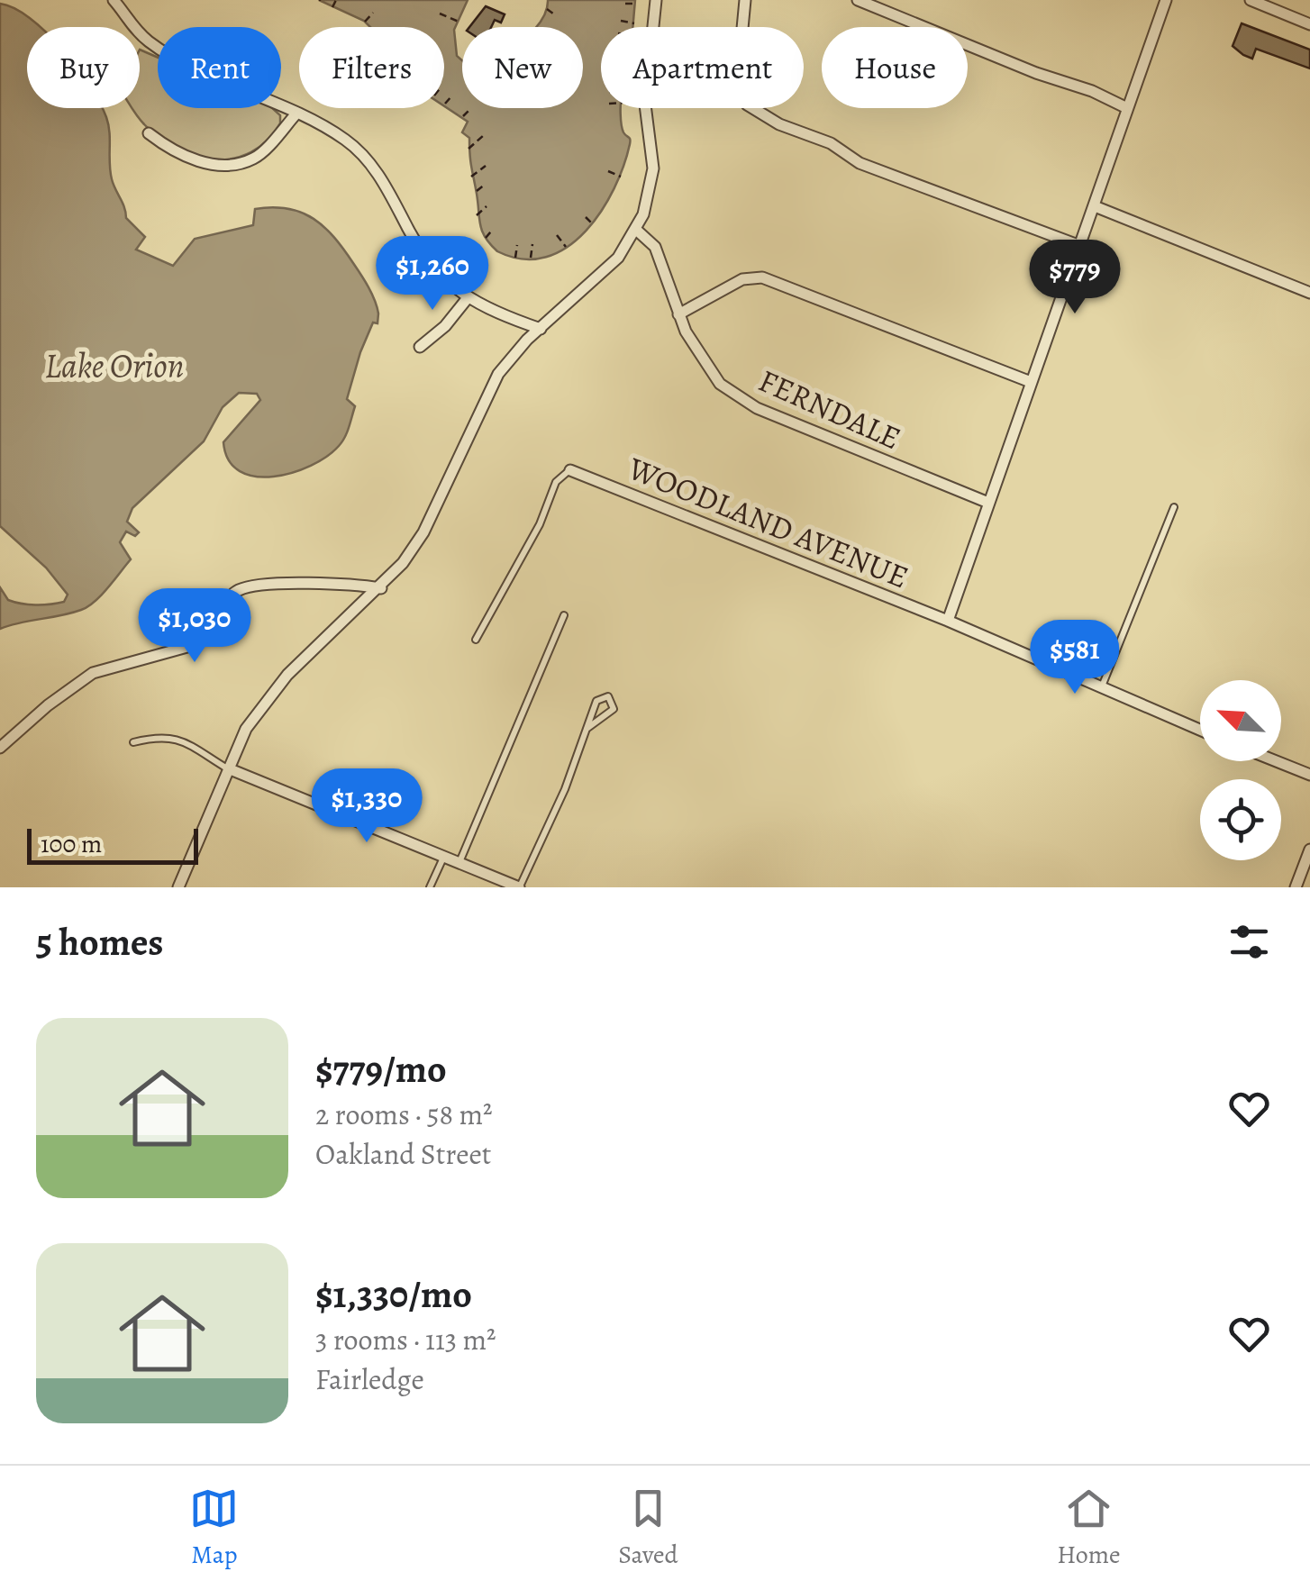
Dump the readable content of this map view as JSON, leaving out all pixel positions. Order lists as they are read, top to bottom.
{
  "streets": {
    "street": ["FERNDALE", "WOODLAND AVENUE"]
  },
  "water": ["Lake Orion"],
  "scale_bar": "100 m",
  "north": "top left",
  "page": {
    "chip": [
      "Buy",
      "Rent",
      "Filters",
      "New",
      "Apartment",
      "House"
    ],
    "price": [
      "$1,260",
      "$779",
      "$1,030",
      "$581",
      "$1,330"
    ],
    "scale": "100 m",
    "heading": "5 homes",
    "list": [
      {
        "name": "$779/mo",
        "note": "2 rooms · 58 m² · Oakland Street"
      },
      {
        "name": "$1,330/mo",
        "note": "3 rooms · 113 m² · Fairledge"
      }
    ],
    "tabs": ["Map", "Saved", "Home"]
  }
}
